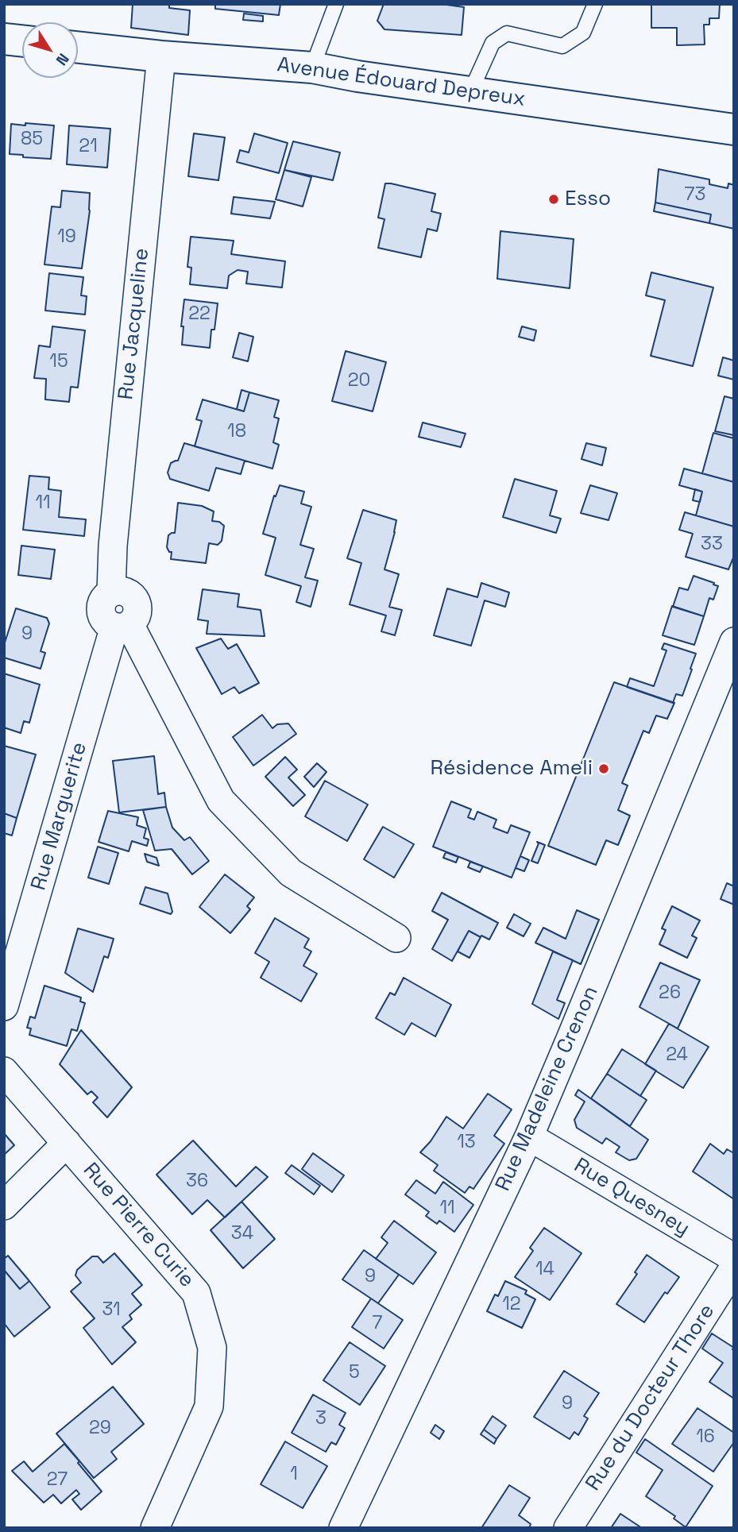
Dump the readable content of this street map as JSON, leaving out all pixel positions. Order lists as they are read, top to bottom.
{
  "streets": {
    "street": [
      "Avenue Édouard Depreux",
      "Rue Jacqueline",
      "Rue Marguerite",
      "Rue Madeleine Crenon",
      "Rue Quesney",
      "Rue Pierre Curie",
      "Rue du Docteur Thore"
    ]
  },
  "crossings": [
    ["Avenue Édouard Depreux", "Rue Jacqueline"],
    ["Rue Jacqueline", "Rue Marguerite"],
    ["Rue Madeleine Crenon", "Rue Quesney"]
  ],
  "places": ["Esso", "Résidence Ameli"],
  "house_numbers": [
    "85",
    "21",
    "73",
    "19",
    "22",
    "15",
    "20",
    "18",
    "11",
    "33",
    "9",
    "26",
    "24",
    "13",
    "36",
    "11",
    "34",
    "14",
    "9",
    "12",
    "31",
    "7",
    "5",
    "9",
    "3",
    "29",
    "16",
    "1",
    "27"
  ],
  "north": "bottom right"
}
